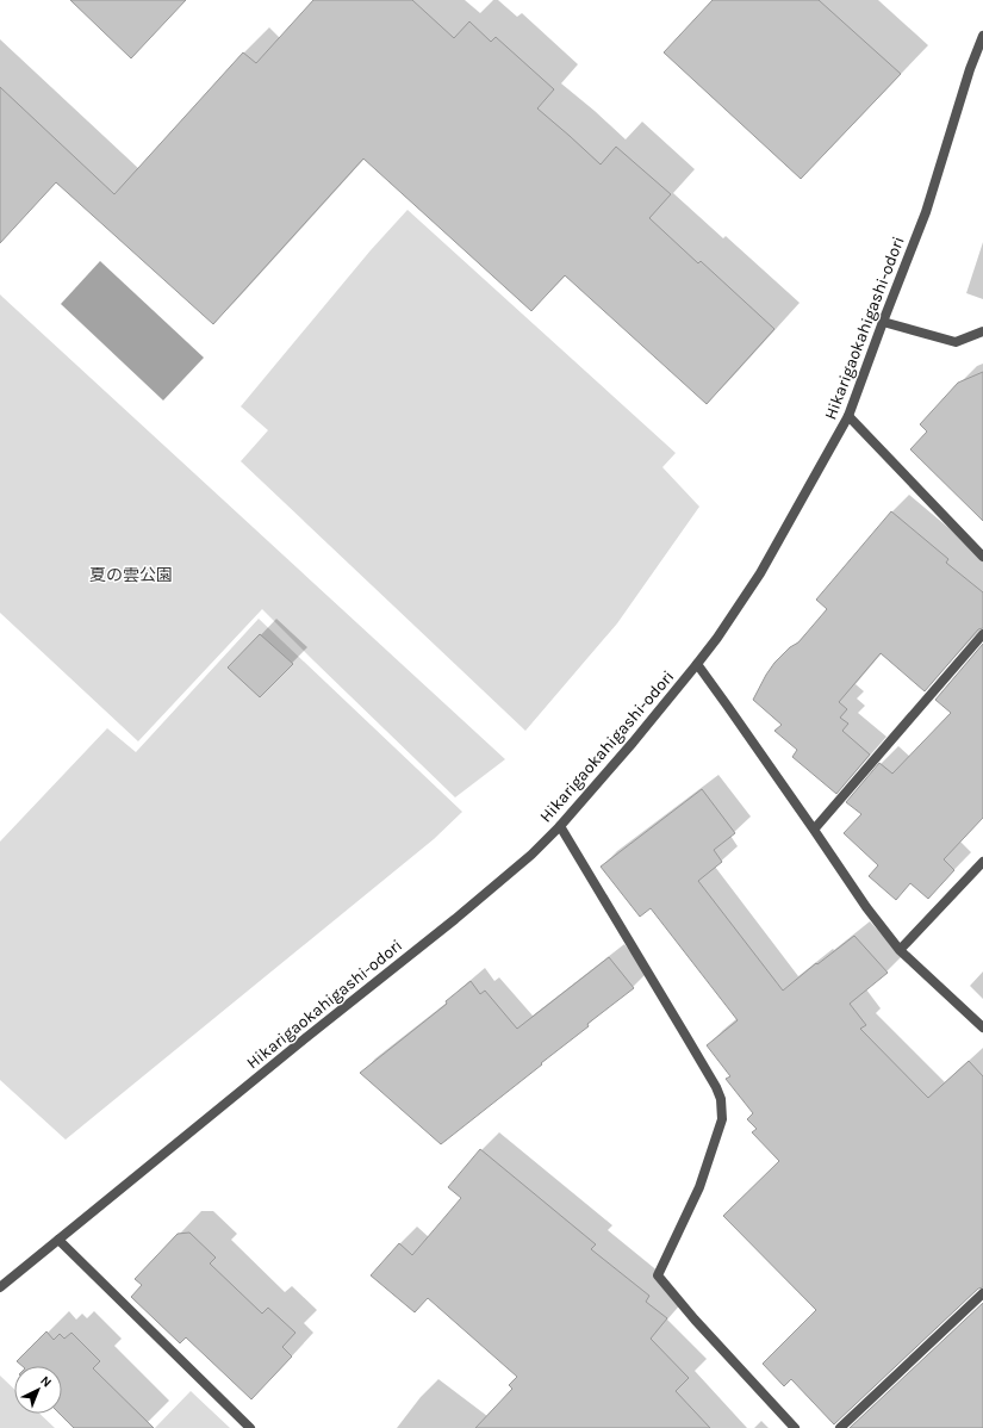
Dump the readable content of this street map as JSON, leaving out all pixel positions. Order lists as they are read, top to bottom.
{
  "streets": {
    "street": ["Hikarigaokahigashi-odori"]
  },
  "parks": ["夏の雲公園"],
  "north": "top right"
}
